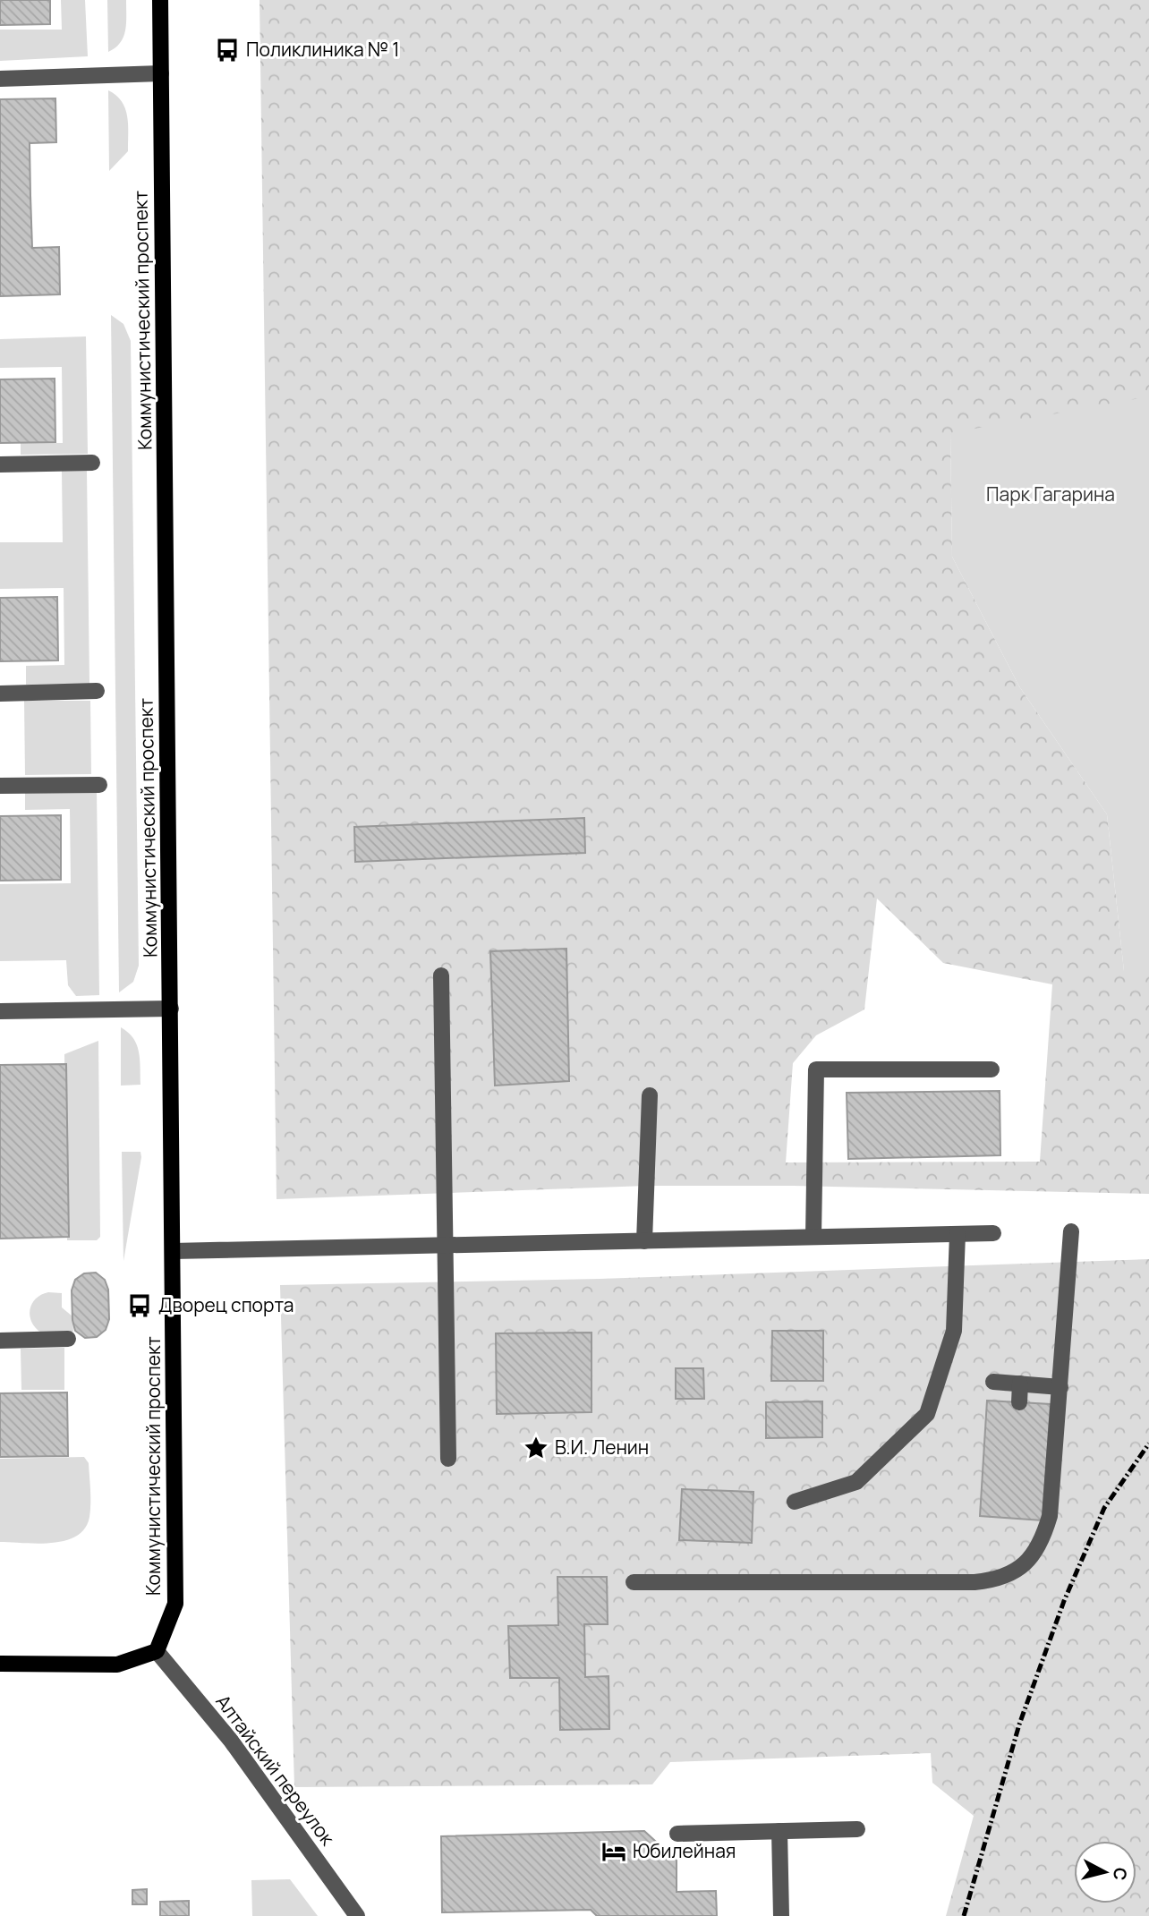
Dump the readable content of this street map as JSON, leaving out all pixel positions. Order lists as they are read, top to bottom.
{
  "streets": {
    "main road": ["Коммунистический проспект"],
    "street": ["Алтайский переулок"]
  },
  "crossings": [
    ["Коммунистический проспект", "Алтайский переулок"]
  ],
  "parks": ["Парк Гагарина"],
  "places": {
    "bus stop": ["Поликлиника № 1", "Дворец спорта"],
    "place": ["В.И. Ленин"],
    "hotel": ["Юбилейная"]
  },
  "north": "right"
}
